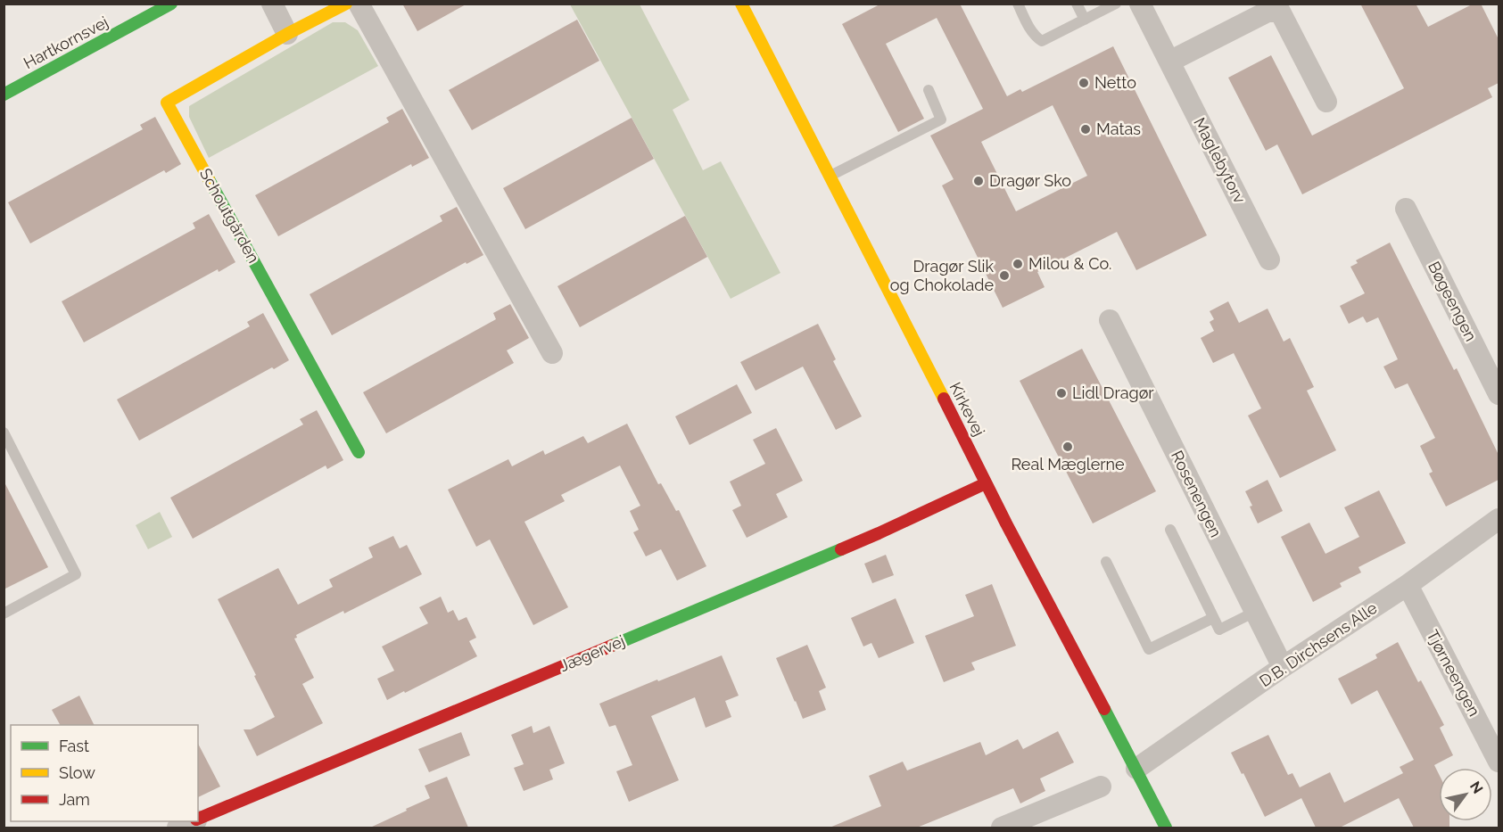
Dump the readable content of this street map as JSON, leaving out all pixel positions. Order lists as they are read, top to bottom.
{
  "streets": {
    "street": [
      "Hartkornsvej",
      "Maglebytorv",
      "Schoutgården",
      "Bøgeengen",
      "Kirkevej",
      "Rosenengen",
      "D.B. Dirchsens Alle",
      "Jægervej",
      "Tjørneengen"
    ]
  },
  "crossings": [
    ["Kirkevej", "D.B. Dirchsens Alle"],
    ["Kirkevej", "Jægervej"],
    ["Rosenengen", "D.B. Dirchsens Alle"],
    ["D.B. Dirchsens Alle", "Tjørneengen"]
  ],
  "places": [
    "Netto",
    "Matas",
    "Dragør Sko",
    "Milou & Co.",
    "Dragør Slik og Chokolade",
    "Lidl Dragør",
    "Real Mæglerne"
  ],
  "legend": ["Fast", "Slow", "Jam"],
  "north": "top right"
}
